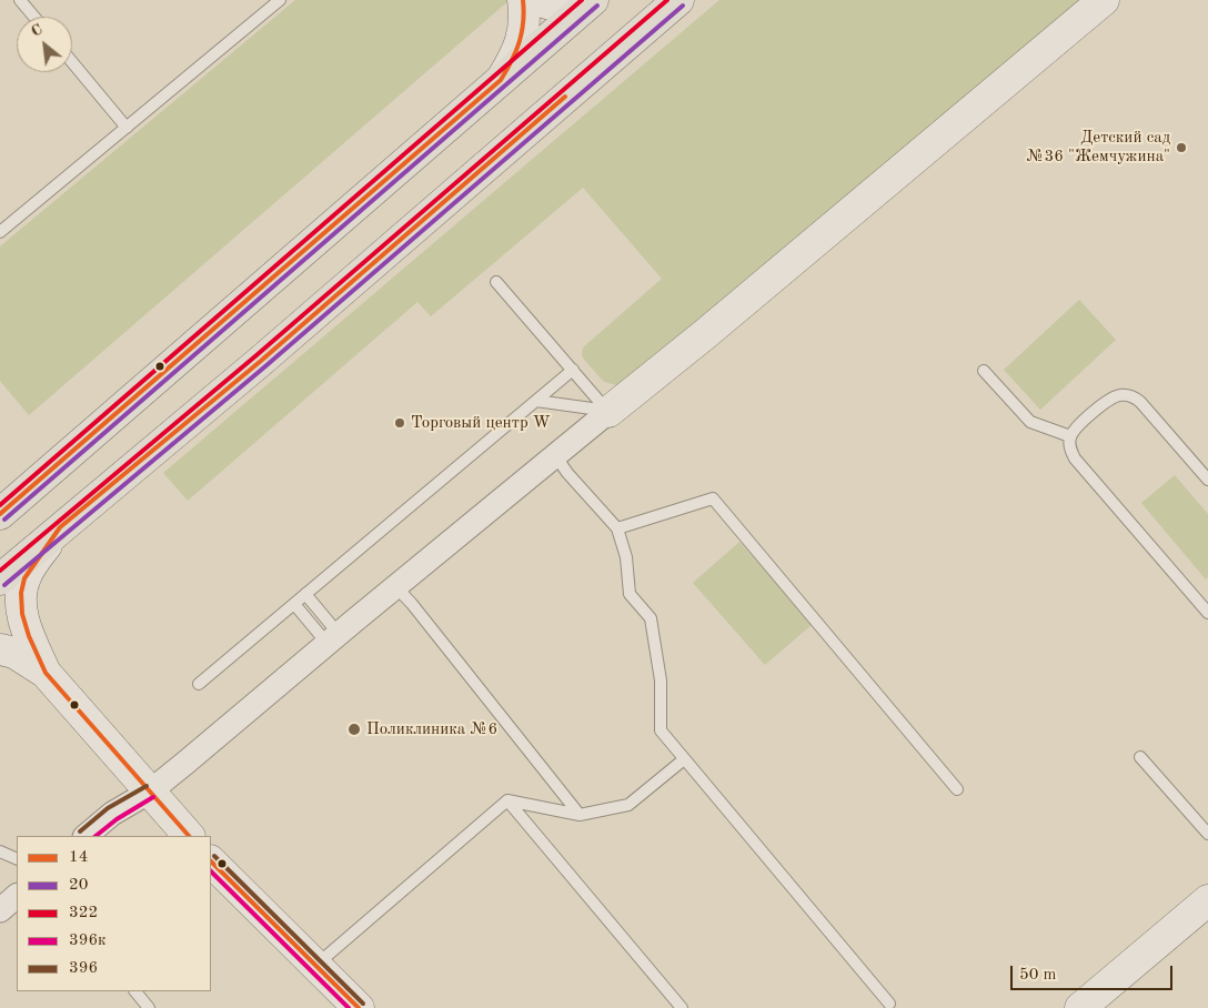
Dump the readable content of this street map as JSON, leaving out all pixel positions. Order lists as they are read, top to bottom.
{
  "places": ["Детский сад №36 \"Жемчужина\"", "Торговый центр W", "Поликлиника №6"],
  "lines": [
    "transit line 14",
    "transit line 322",
    "transit line 20",
    "transit line 396",
    "transit line 396к"
  ],
  "legend": [
    "14",
    "20",
    "322",
    "396к",
    "396"
  ],
  "scale_bar": "50 m",
  "north": "top left"
}
